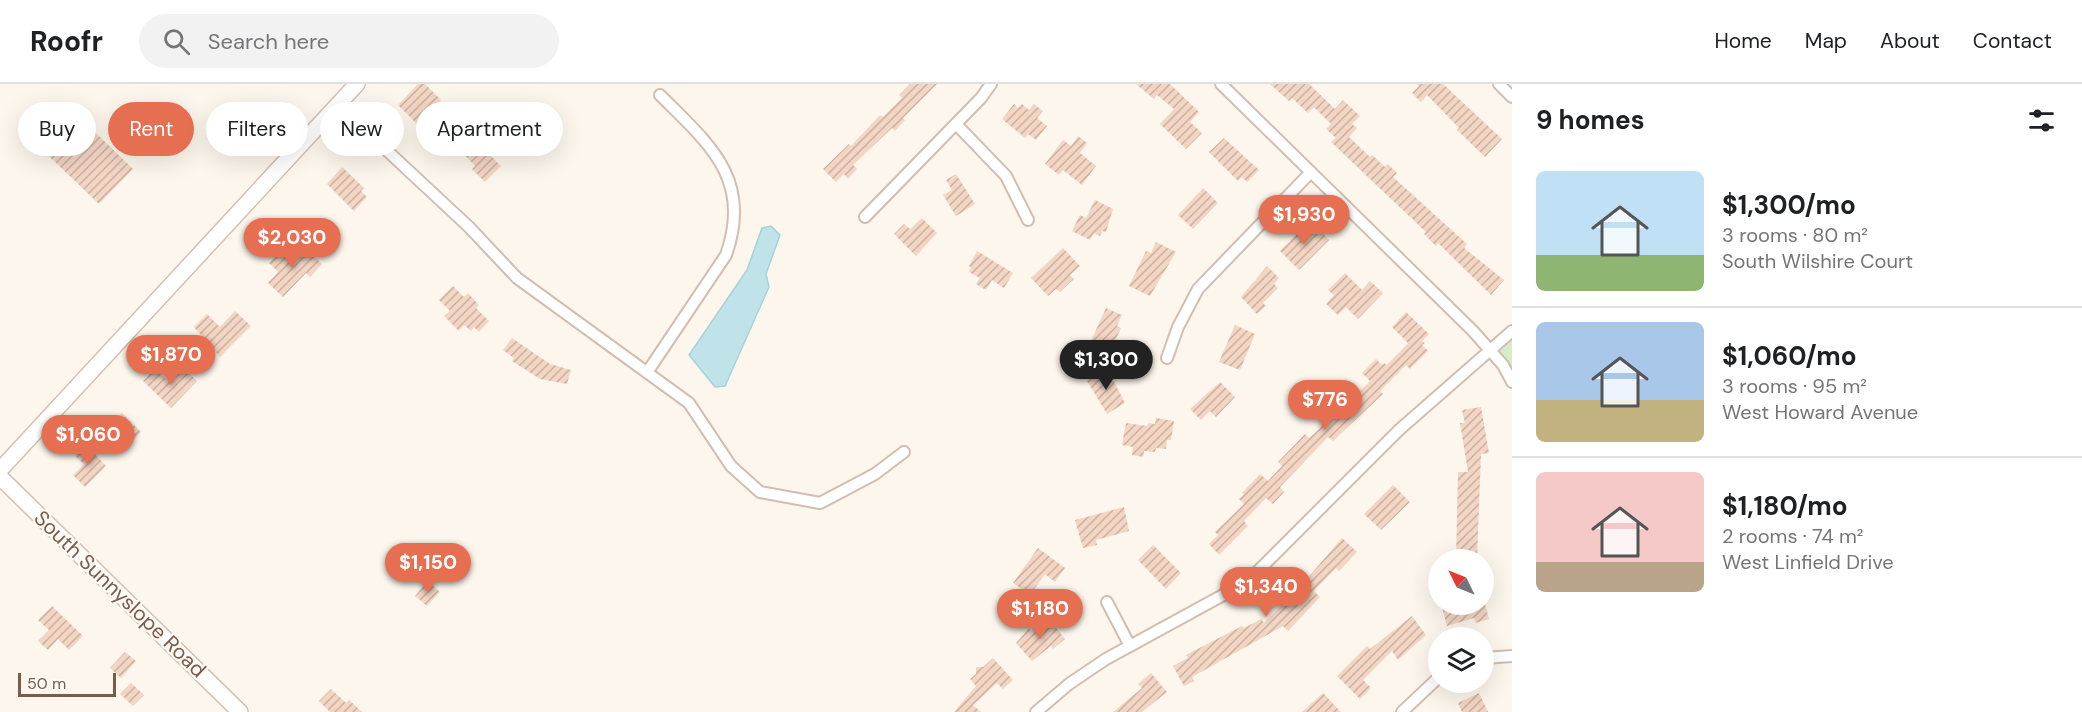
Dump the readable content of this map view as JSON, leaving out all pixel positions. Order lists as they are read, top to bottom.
{
  "streets": {
    "street": ["South Sunnyslope Road"]
  },
  "scale_bar": "50 m",
  "north": "top left",
  "page": {
    "header": "Roofr",
    "search": "Search here",
    "nav": [
      "Home",
      "Map",
      "About",
      "Contact"
    ],
    "heading": "9 homes",
    "chip": [
      "Buy",
      "Rent",
      "Filters",
      "New",
      "Apartment"
    ],
    "list": [
      {
        "name": "$1,300/mo",
        "note": "3 rooms · 80 m² · South Wilshire Court"
      },
      {
        "name": "$1,060/mo",
        "note": "3 rooms · 95 m² · West Howard Avenue"
      },
      {
        "name": "$1,180/mo",
        "note": "2 rooms · 74 m² · West Linfield Drive"
      }
    ],
    "price": [
      "$1,930",
      "$2,030",
      "$1,870",
      "$1,300",
      "$776",
      "$1,060",
      "$1,150",
      "$1,340",
      "$1,180"
    ],
    "scale": "50 m"
  }
}
